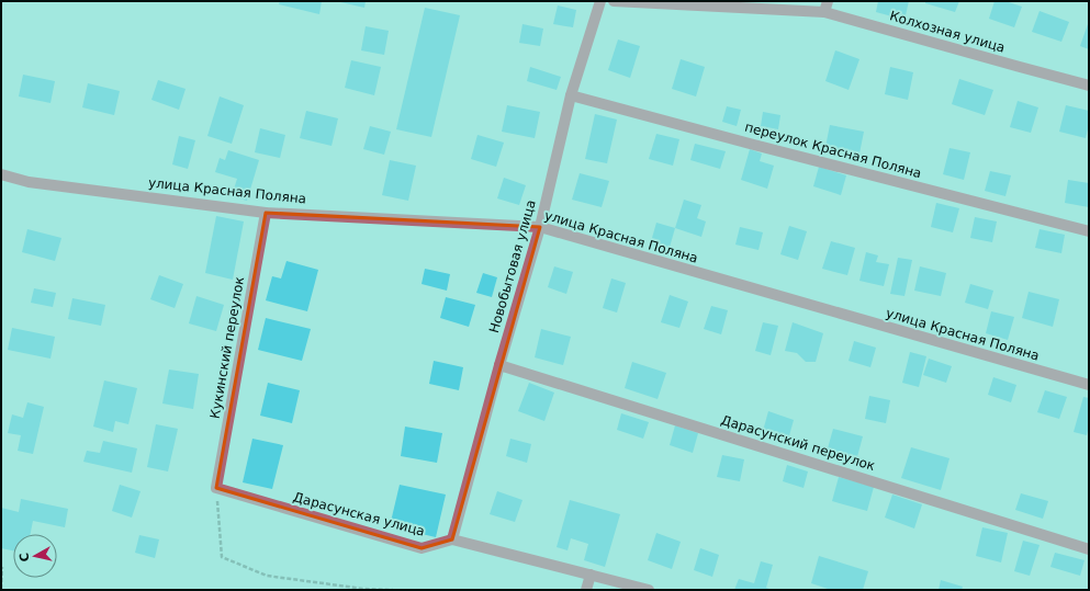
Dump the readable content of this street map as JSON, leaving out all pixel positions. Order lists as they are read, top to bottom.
{
  "streets": {
    "street": [
      "Колхозная улица",
      "переулок Красная Поляна",
      "улица Красная Поляна",
      "Новобытовая улица",
      "Кукинский переулок",
      "Дарасунский переулок",
      "Дарасунская улица"
    ]
  },
  "crossings": [
    ["переулок Красная Поляна", "Новобытовая улица"],
    ["улица Красная Поляна", "Новобытовая улица"],
    ["улица Красная Поляна", "Кукинский переулок"],
    ["Новобытовая улица", "Дарасунский переулок"],
    ["Новобытовая улица", "Дарасунская улица"],
    ["Кукинский переулок", "Дарасунская улица"]
  ],
  "north": "left"
}
